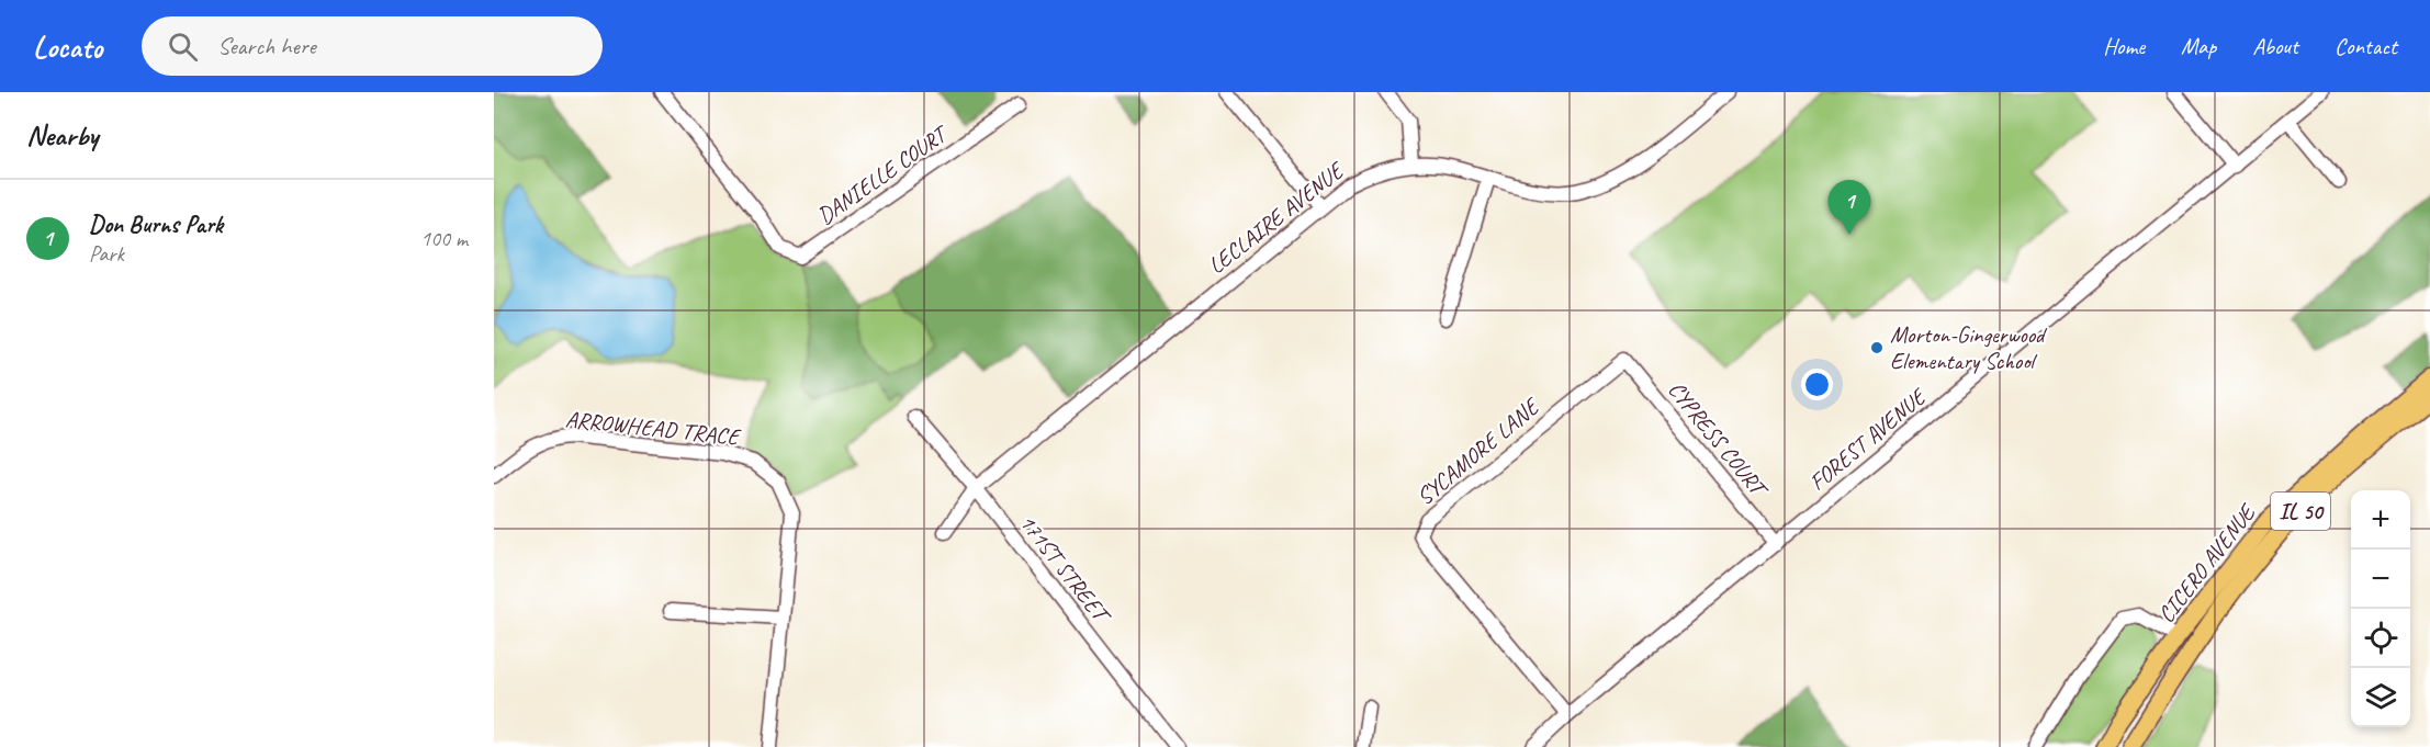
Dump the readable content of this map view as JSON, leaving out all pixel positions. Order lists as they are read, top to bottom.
{
  "streets": {
    "main road": ["IL 50", "CICERO AVENUE"],
    "street": [
      "DANIELLE COURT",
      "LECLAIRE AVENUE",
      "ARROWHEAD TRACE",
      "CYPRESS COURT",
      "FOREST AVENUE",
      "SYCAMORE LANE",
      "171ST STREET"
    ]
  },
  "crossings": [
    ["LECLAIRE AVENUE", "171ST STREET"],
    ["CYPRESS COURT", "FOREST AVENUE"],
    ["CYPRESS COURT", "SYCAMORE LANE"],
    ["FOREST AVENUE", "SYCAMORE LANE"]
  ],
  "places": ["Morton-Gingerwood Elementary School"],
  "page": {
    "header": "Locato",
    "search": "Search here",
    "nav": [
      "Home",
      "Map",
      "About",
      "Contact"
    ],
    "heading": "Nearby",
    "list": [
      {
        "mark": "1",
        "name": "Don Burns Park",
        "note": "Park",
        "value": "100 m"
      }
    ],
    "pins": "1",
    "map_buttons": ["+", "−"]
  }
}
